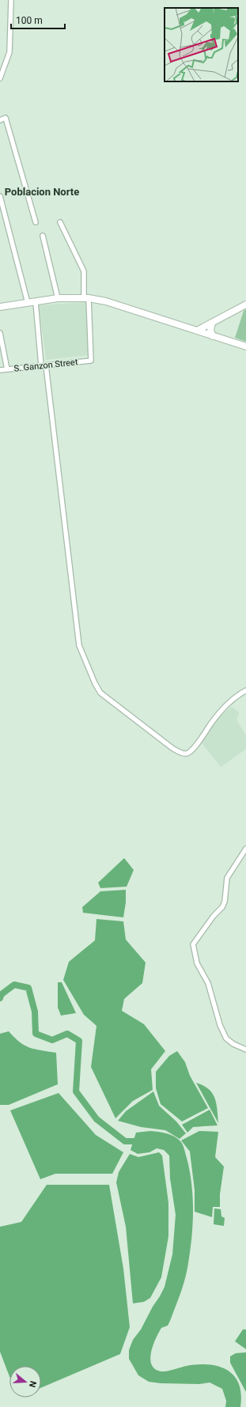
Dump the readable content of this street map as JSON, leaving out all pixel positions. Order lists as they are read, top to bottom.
{
  "streets": {
    "street": ["S. Ganzon Street"]
  },
  "districts": ["Poblacion Norte"],
  "scale_bar": "100 m",
  "north": "right"
}
